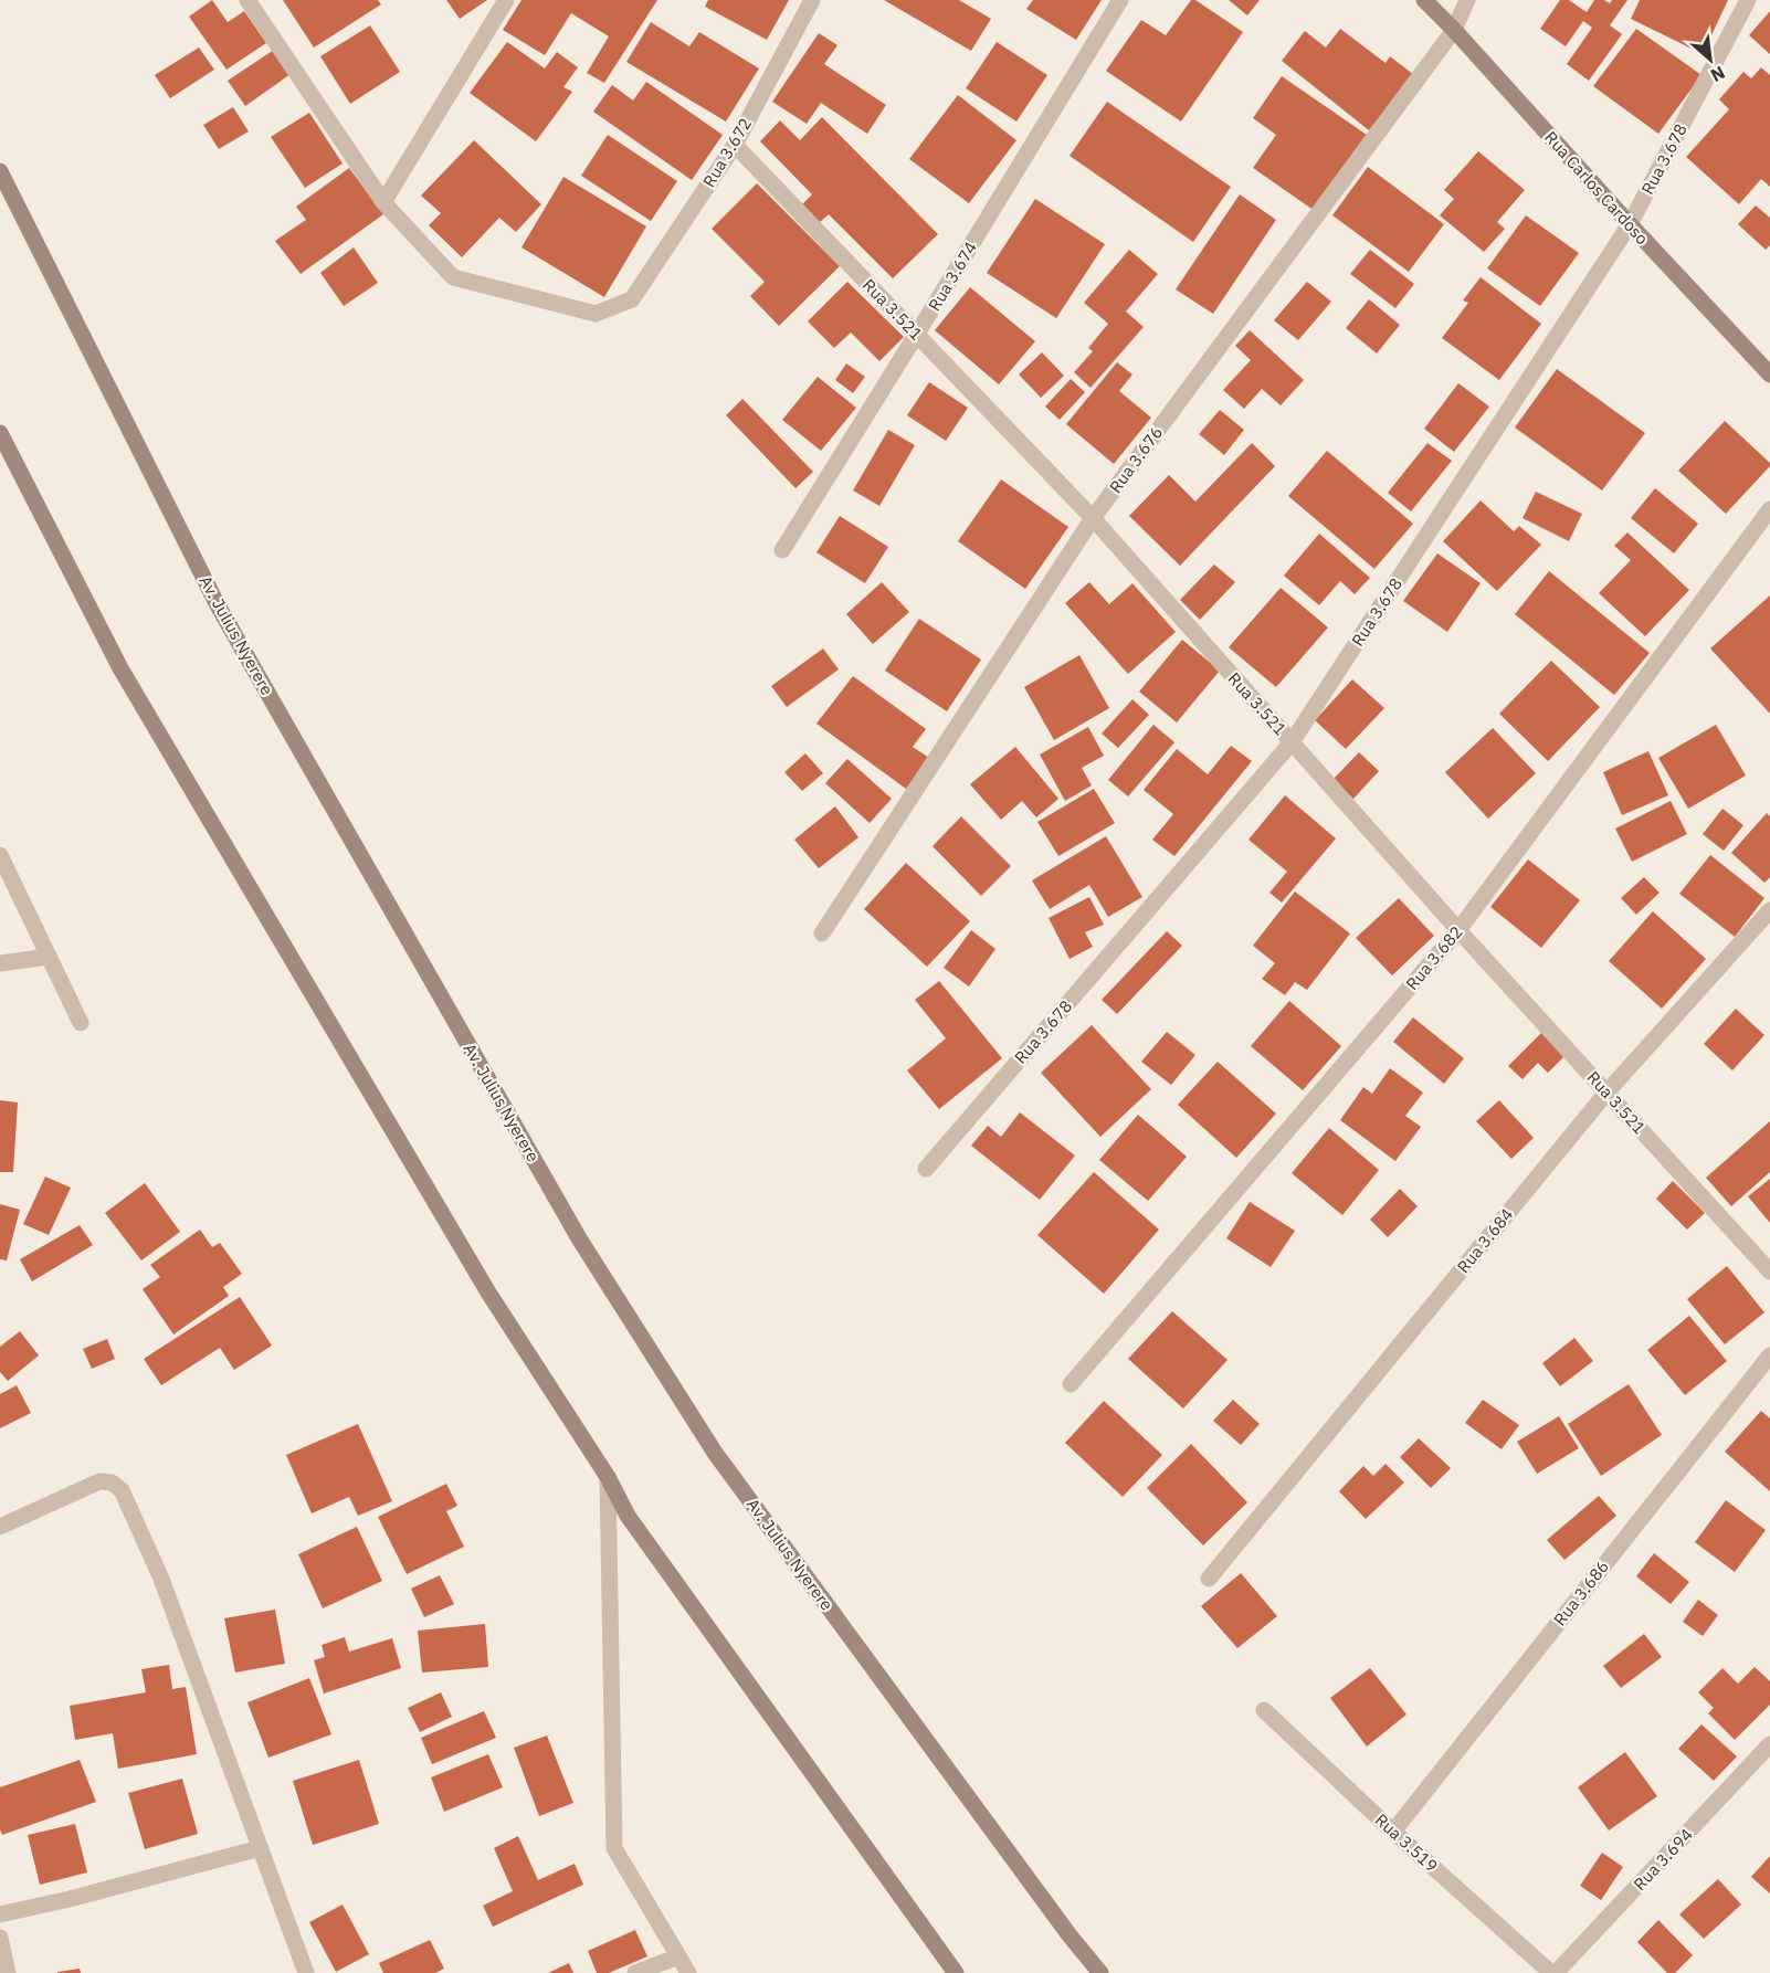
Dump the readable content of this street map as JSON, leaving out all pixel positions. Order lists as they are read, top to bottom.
{
  "streets": {
    "main road": ["Rua Carlos Cardoso", "Av. Julius Nyerere"],
    "street": [
      "Rua 3.672",
      "Rua 3.678",
      "Rua 3.674",
      "Rua 3.521",
      "Rua 3.676",
      "Rua 3.682",
      "Rua 3.684",
      "Rua 3.686",
      "Rua 3.519",
      "Rua 3.694"
    ]
  },
  "crossings": [
    ["Rua 3.672", "Rua 3.521"],
    ["Rua 3.678", "Rua Carlos Cardoso"],
    ["Rua 3.678", "Rua 3.521"],
    ["Rua Carlos Cardoso", "Rua 3.676"],
    ["Rua 3.674", "Rua 3.521"],
    ["Rua 3.521", "Rua 3.676"],
    ["Rua 3.521", "Rua 3.682"],
    ["Rua 3.521", "Rua 3.684"],
    ["Rua 3.686", "Rua 3.519"],
    ["Rua 3.519", "Rua 3.694"]
  ],
  "north": "bottom right"
}
